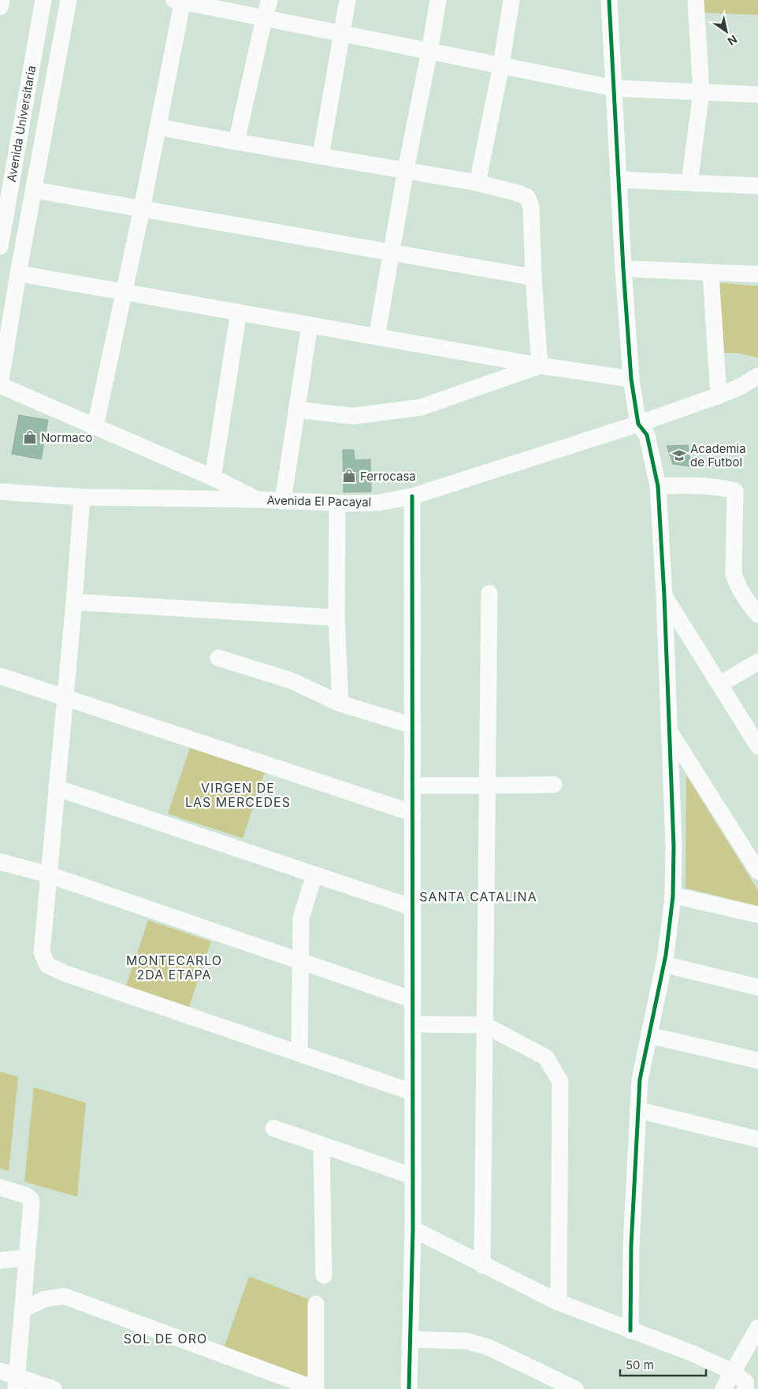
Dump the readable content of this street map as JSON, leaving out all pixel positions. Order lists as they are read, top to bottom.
{
  "streets": {
    "street": ["Avenida Universitaria", "Avenida El Pacayal"]
  },
  "districts": [
    "VIRGEN DE LAS MERCEDES",
    "SANTA CATALINA",
    "MONTECARLO 2DA ETAPA",
    "SOL DE ORO"
  ],
  "places": {
    "shop": ["Normaco", "Ferrocasa"],
    "school or university": ["Academia de Futbol"]
  },
  "scale_bar": "50 m",
  "north": "bottom right"
}
